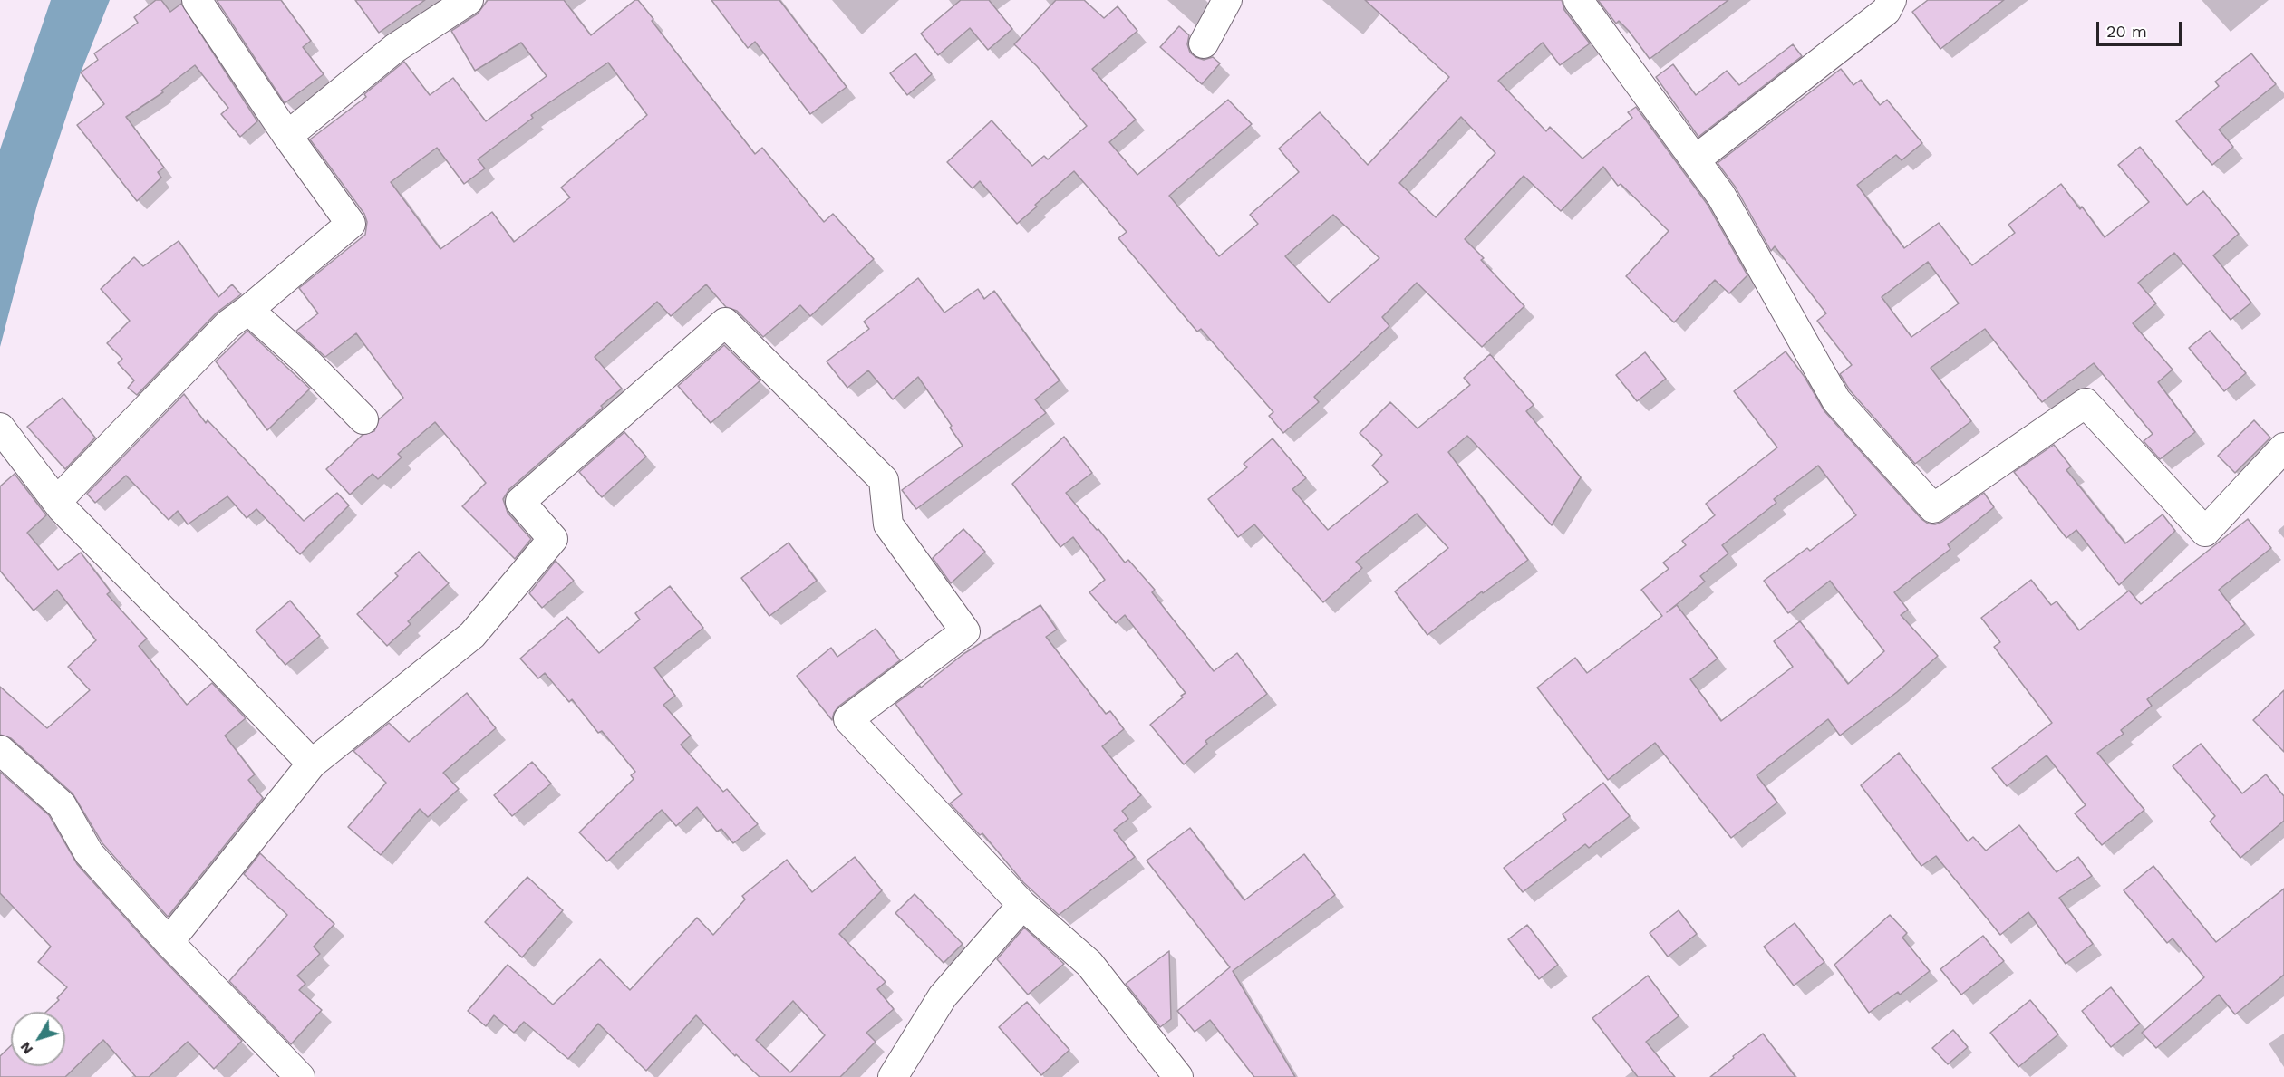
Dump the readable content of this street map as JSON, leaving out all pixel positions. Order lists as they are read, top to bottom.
{
  "scale_bar": "20 m",
  "north": "bottom left"
}
